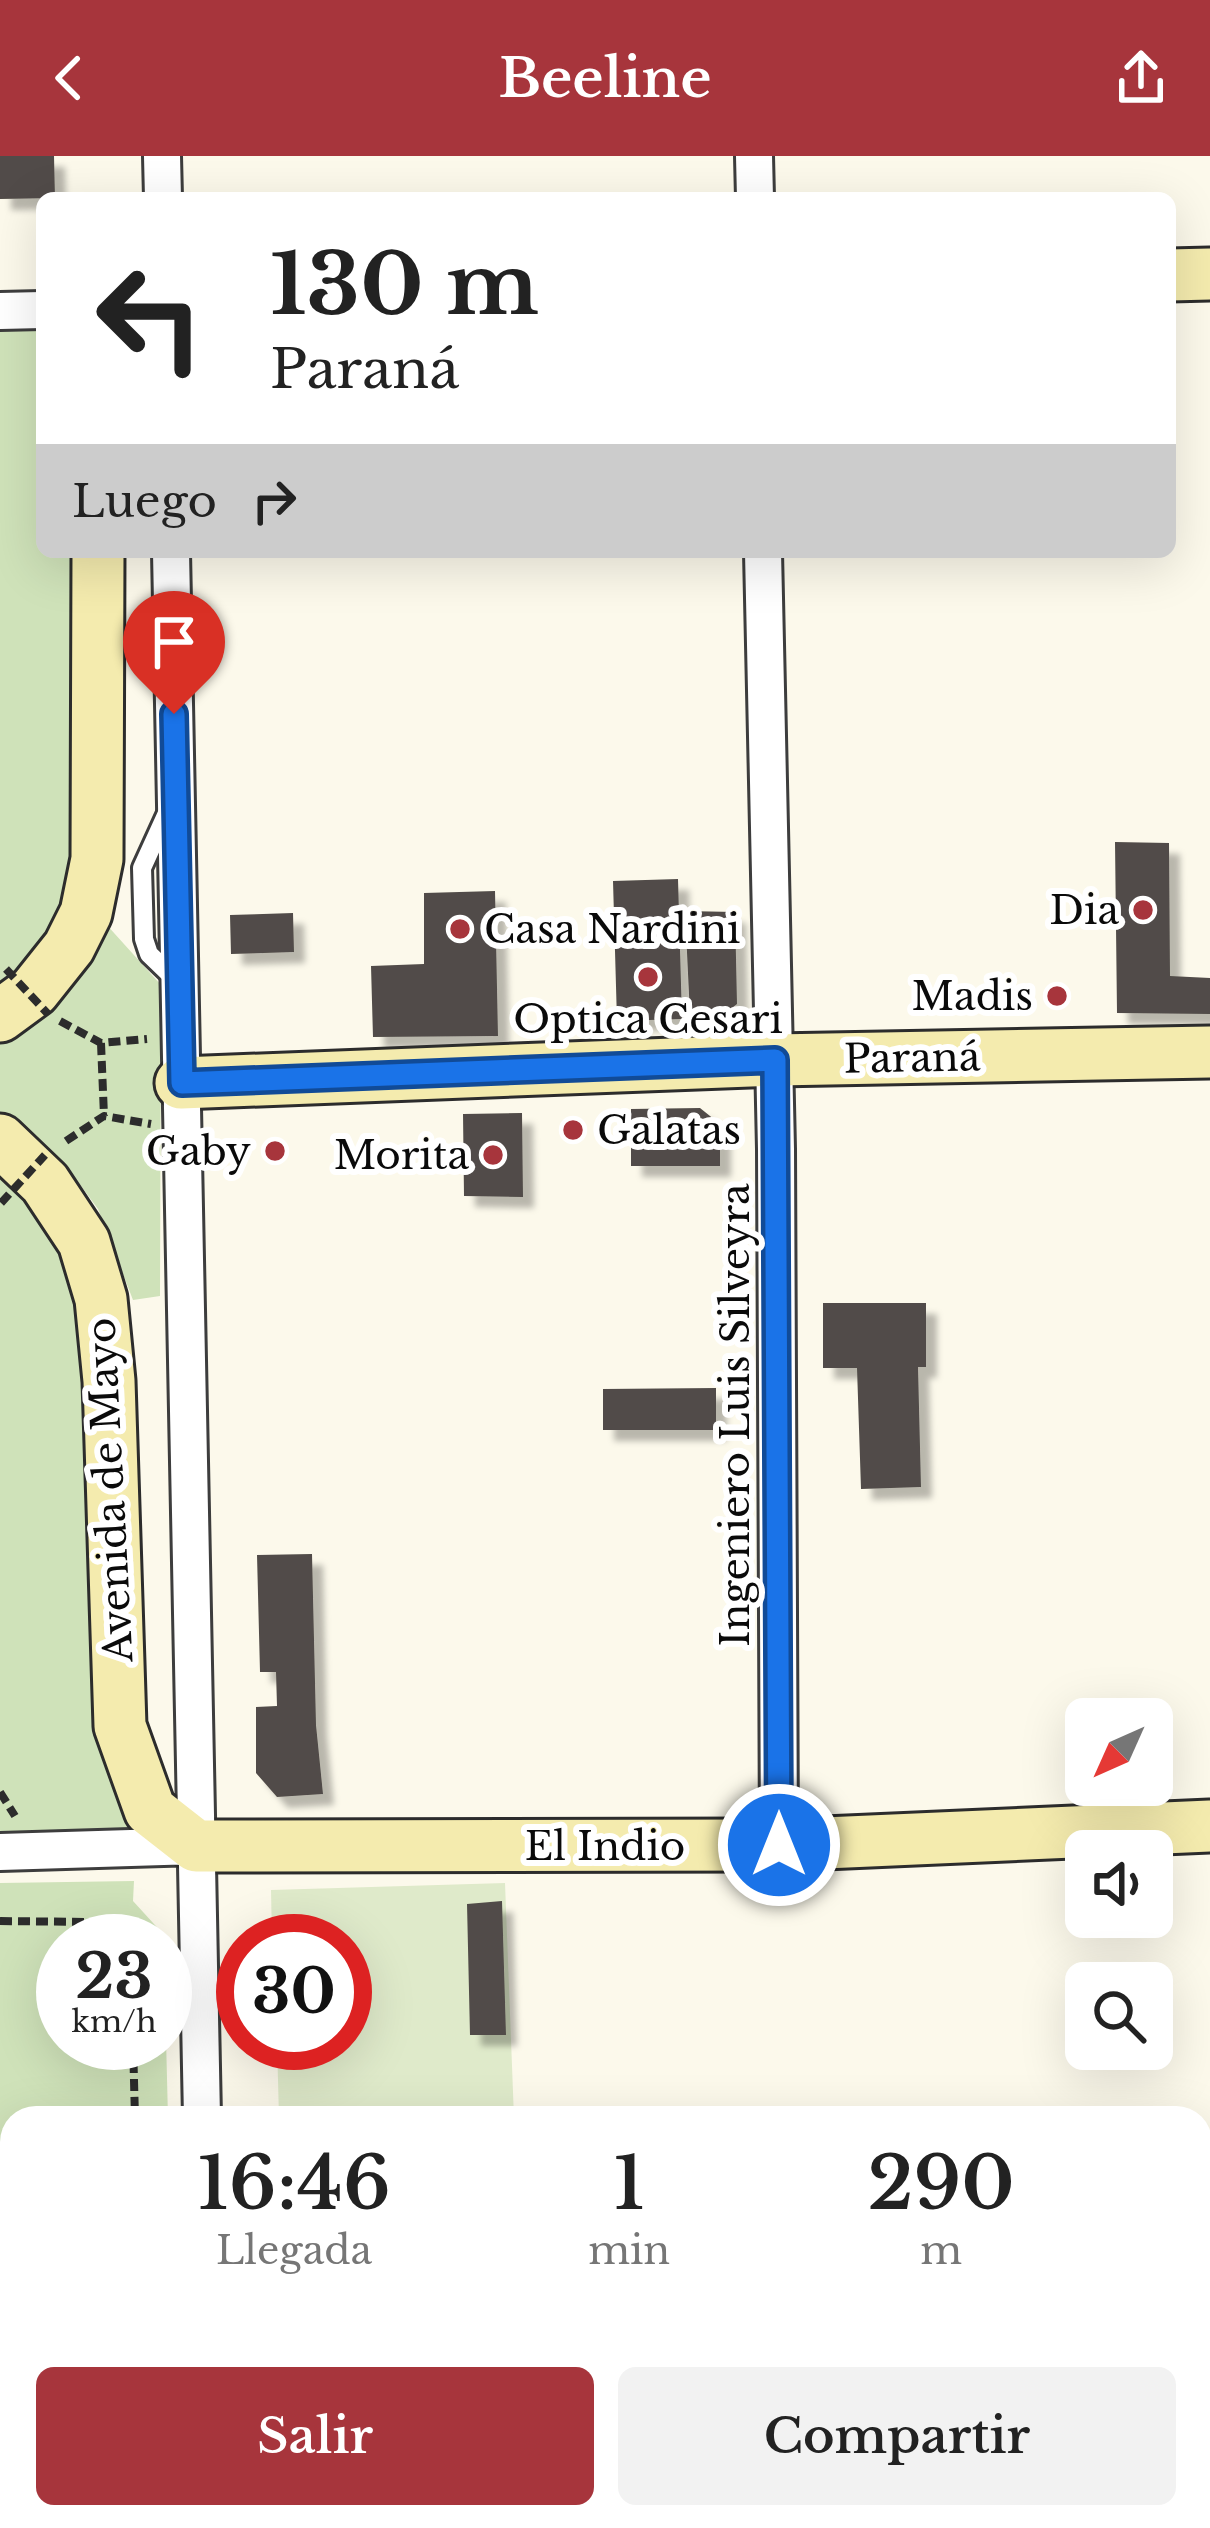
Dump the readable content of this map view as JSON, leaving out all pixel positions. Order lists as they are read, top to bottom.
{
  "streets": {
    "street": [
      "Paraná",
      "Ingeniero Luis Silveyra",
      "Avenida de Mayo",
      "El Indio"
    ]
  },
  "crossings": [
    ["Paraná", "Ingeniero Luis Silveyra"],
    ["Ingeniero Luis Silveyra", "El Indio"],
    ["Avenida de Mayo", "El Indio"]
  ],
  "places": [
    "Dia",
    "Casa Nardini",
    "Optica Cesari",
    "Madis",
    "Galatas",
    "Gaby",
    "Morita"
  ],
  "north": "bottom left",
  "page": {
    "header": "Beeline",
    "turn": ["130 m", "Paraná"],
    "then": "Luego",
    "speed": "23 km/h",
    "limit": "30",
    "eta": [
      "16:46",
      "Llegada",
      "1",
      "min",
      "290",
      "m"
    ],
    "buttons": ["Salir", "Compartir"]
  }
}
